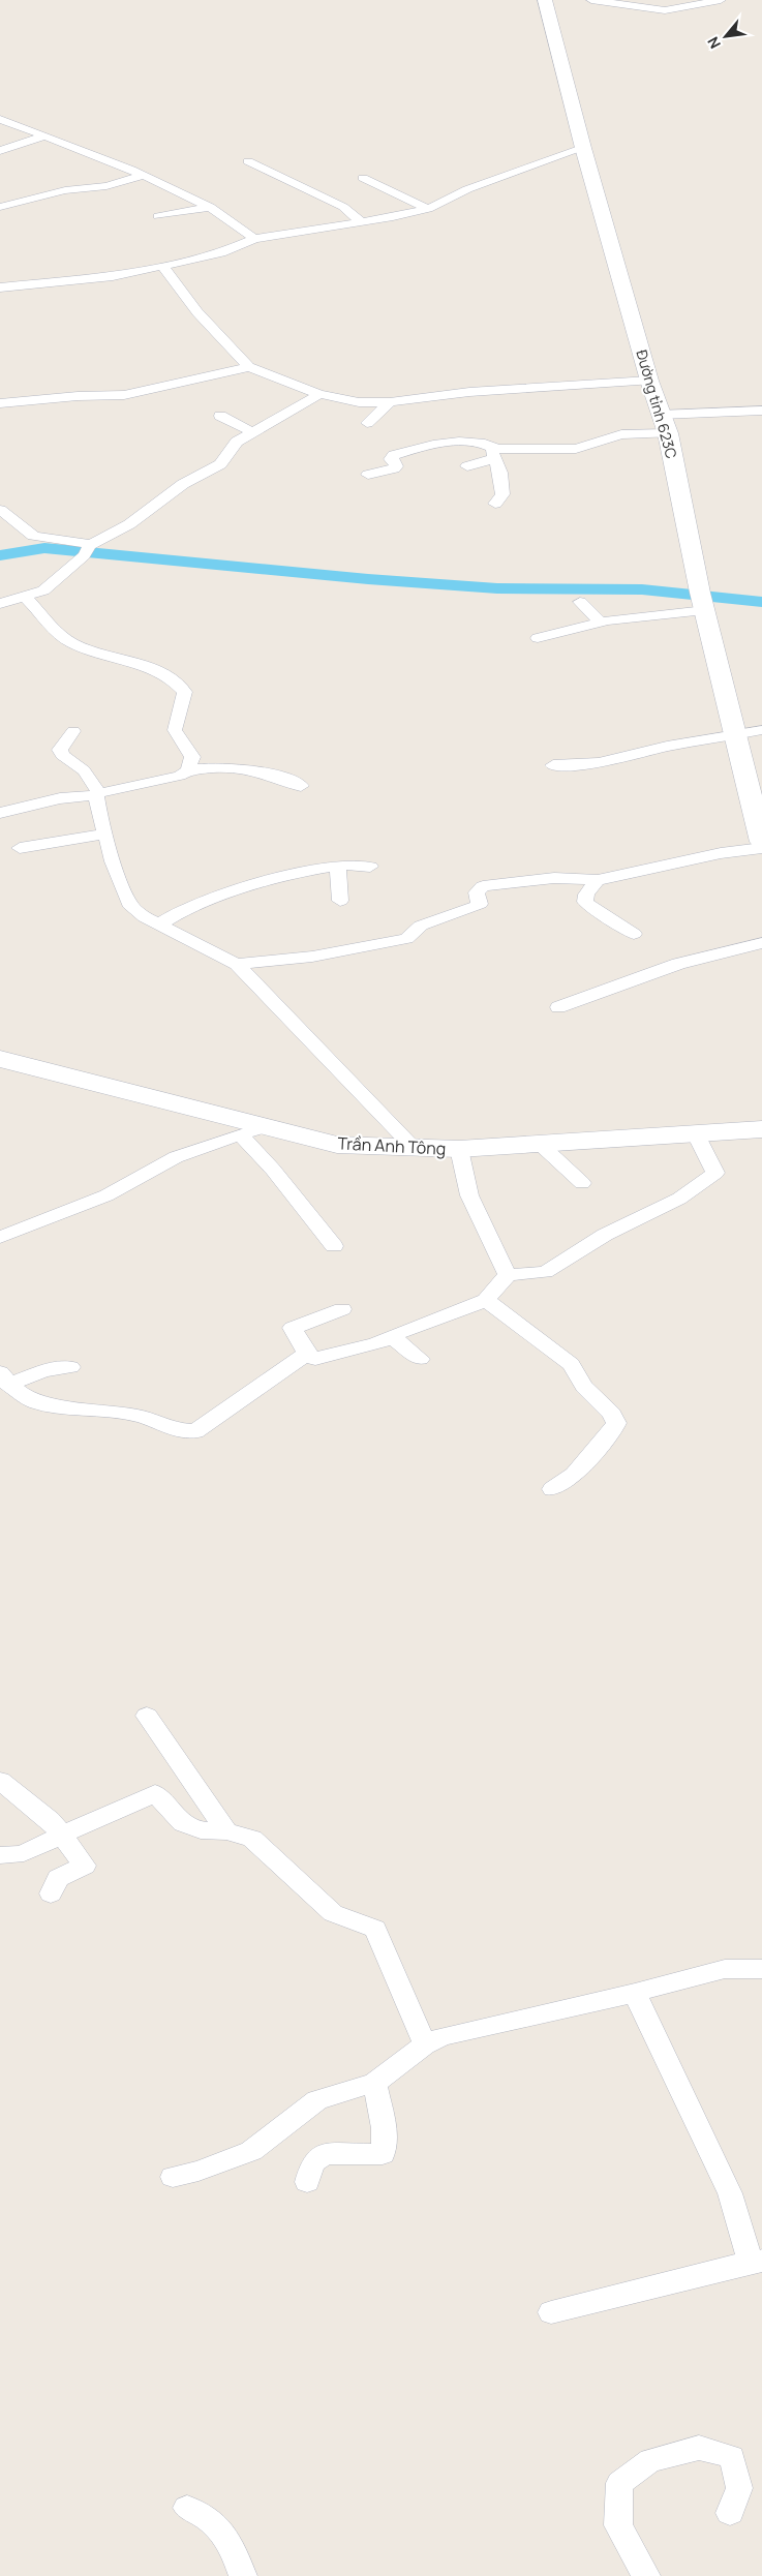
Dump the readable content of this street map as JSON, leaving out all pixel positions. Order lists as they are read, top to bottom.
{
  "streets": {
    "main road": ["Đường tỉnh 623C", "Trần Anh Tông"]
  },
  "north": "bottom left"
}
